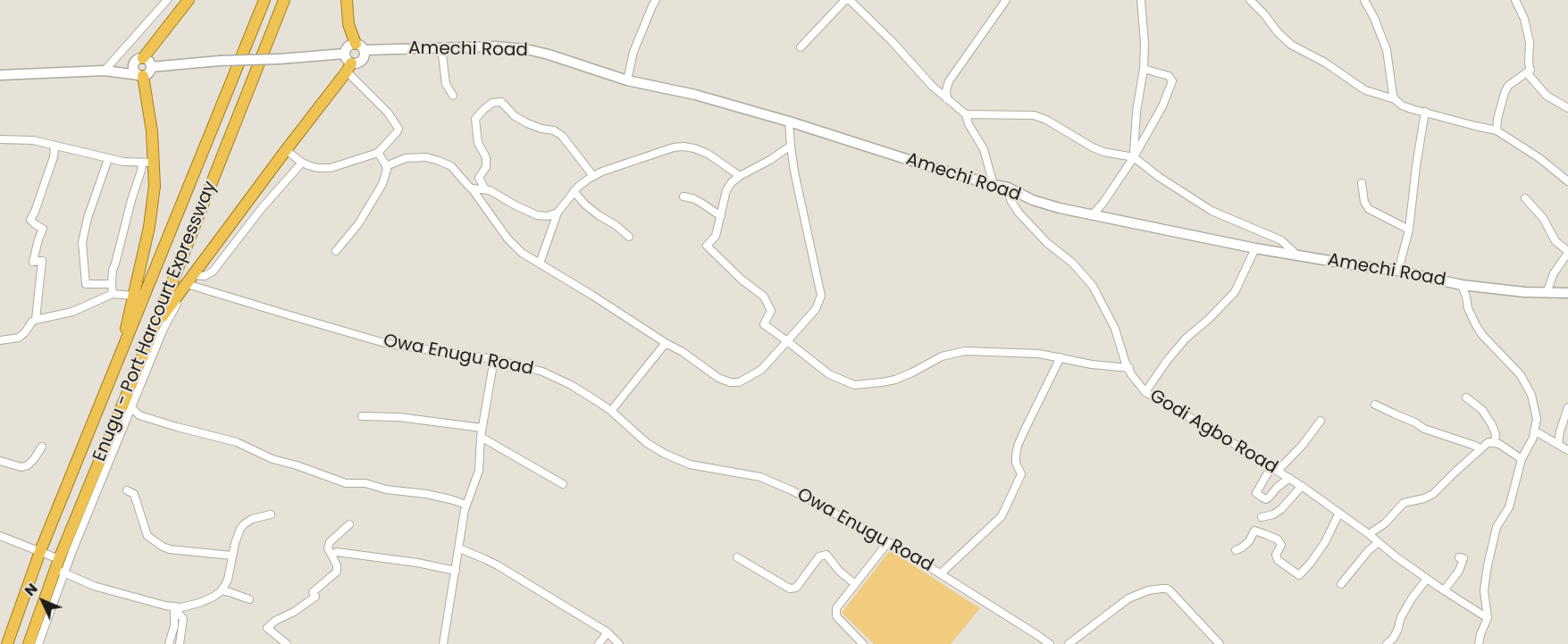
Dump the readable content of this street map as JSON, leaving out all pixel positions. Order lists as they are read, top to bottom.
{
  "streets": {
    "highway": ["Enugu - Port Harcourt Expressway"],
    "main road": ["Amechi Road"],
    "street": ["Owa Enugu Road", "Godi Agbo Road"]
  },
  "crossings": [
    ["Amechi Road", "Godi Agbo Road"]
  ],
  "north": "top left"
}
